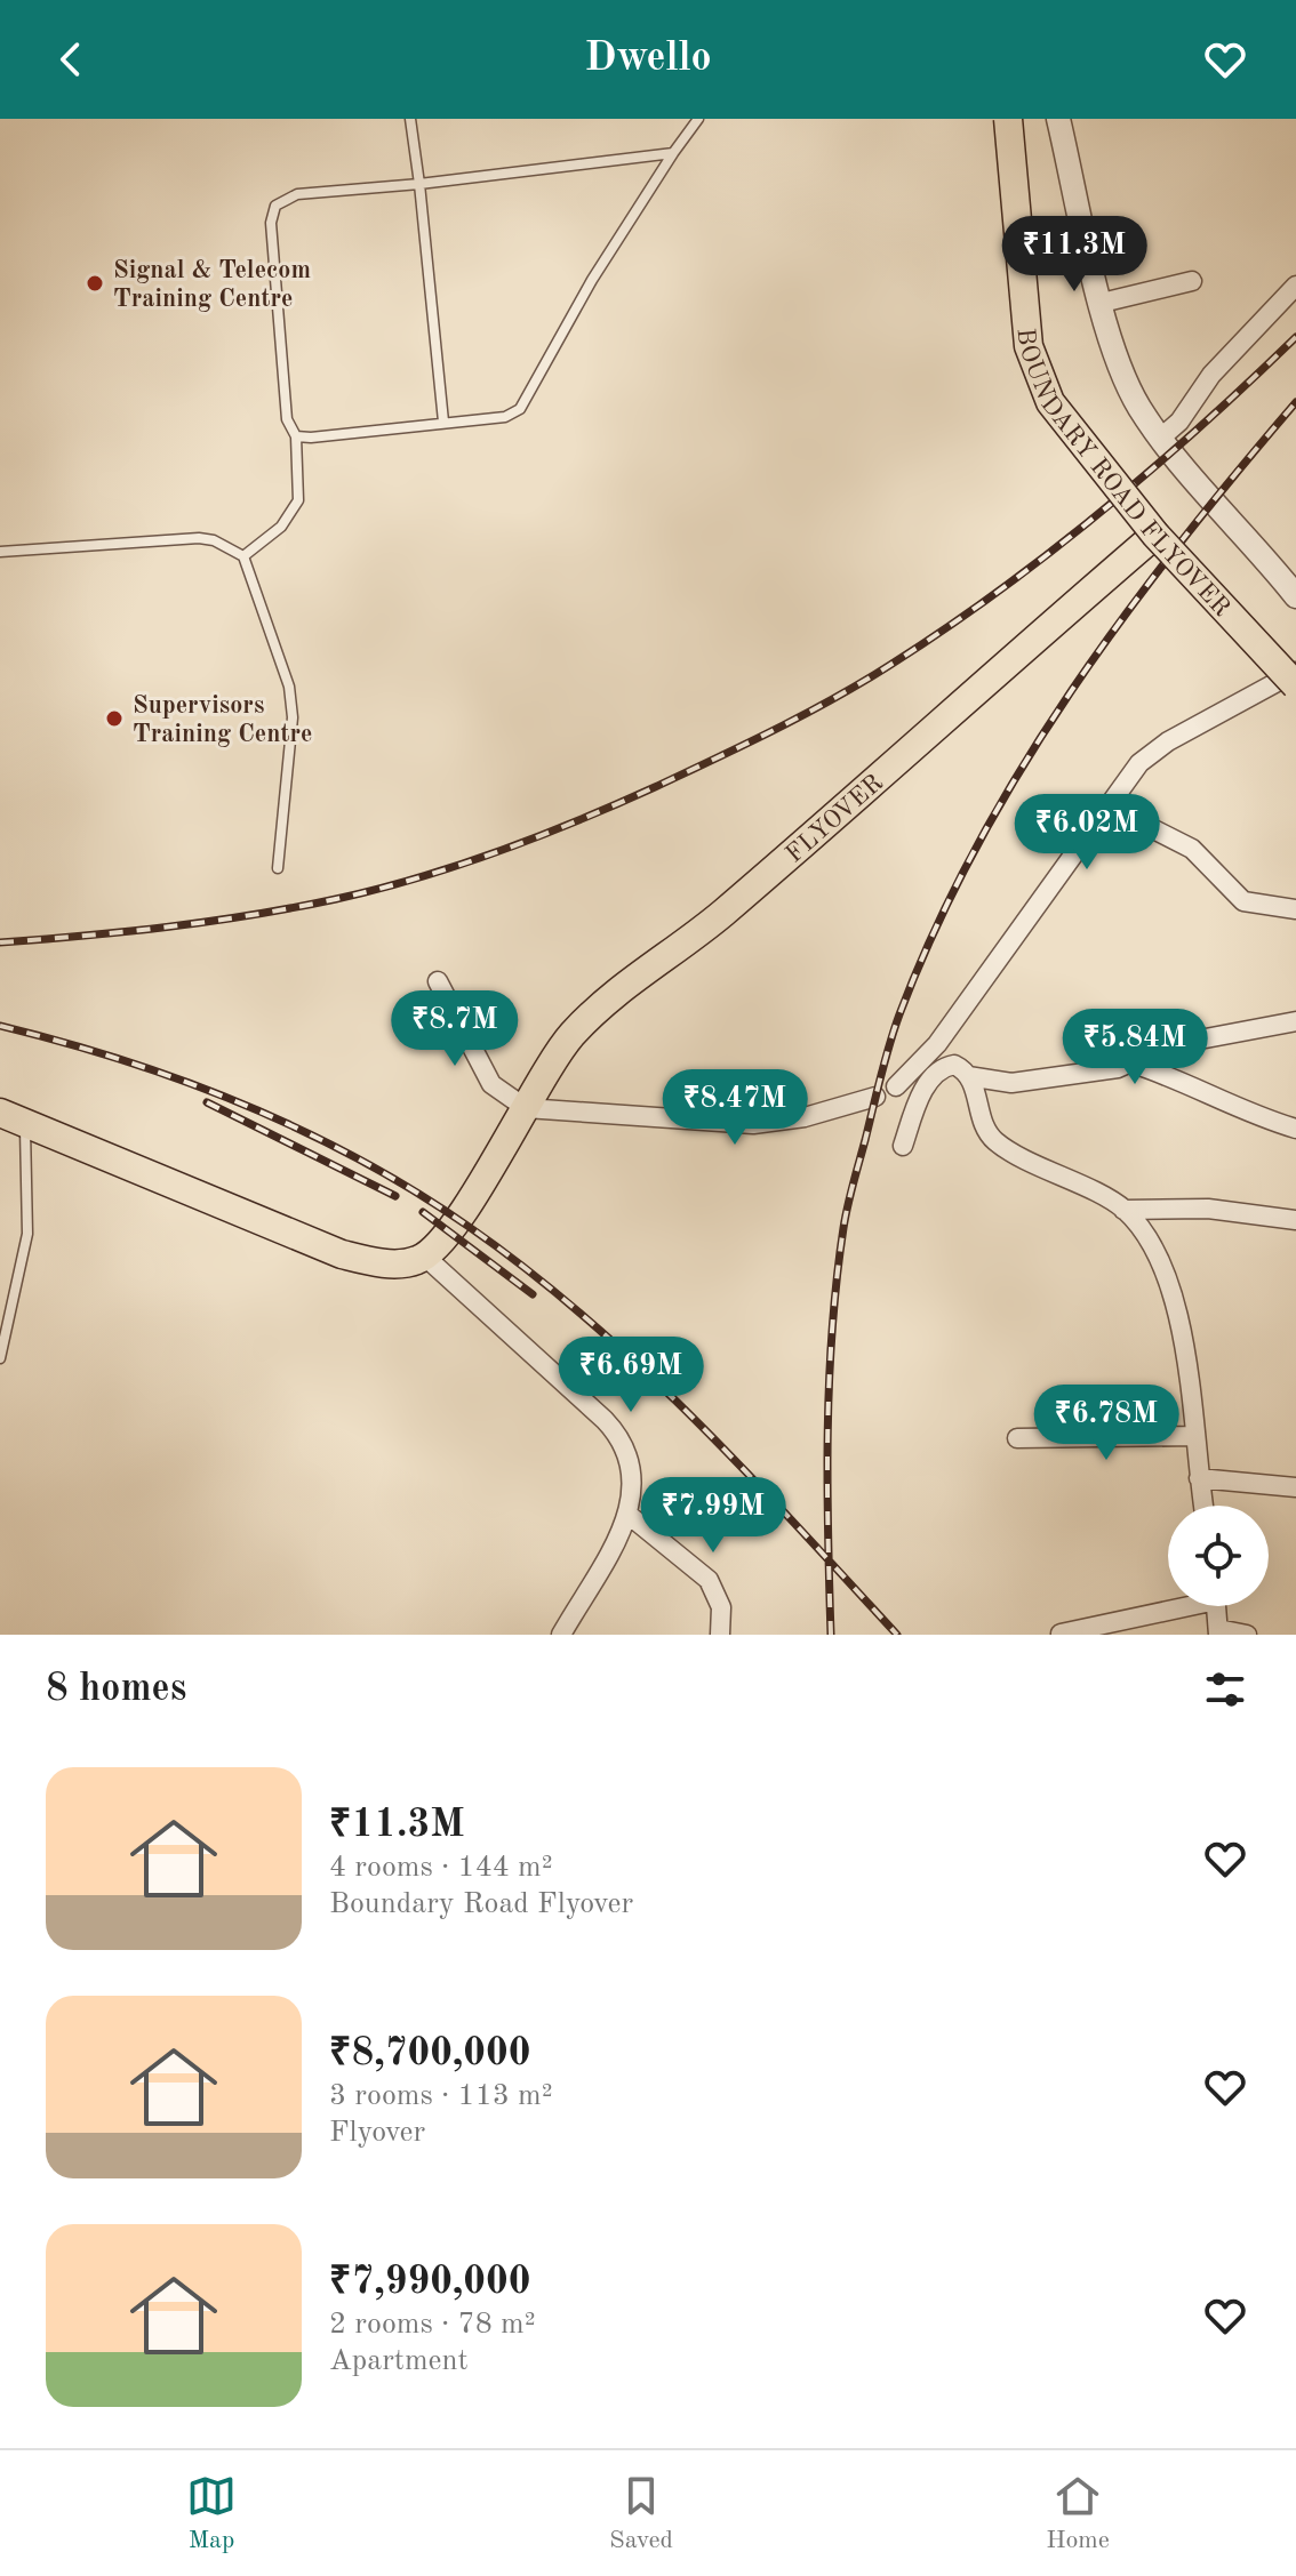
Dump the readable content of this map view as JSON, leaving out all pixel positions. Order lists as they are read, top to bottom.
{
  "streets": {
    "main road": ["BOUNDARY ROAD FLYOVER", "FLYOVER"]
  },
  "crossings": [
    ["BOUNDARY ROAD FLYOVER", "FLYOVER"]
  ],
  "places": ["Signal & Telecom Training Centre", "Supervisors Training Centre"],
  "page": {
    "header": "Dwello",
    "price": [
      "₹11.3M",
      "₹6.02M",
      "₹8.7M",
      "₹5.84M",
      "₹8.47M",
      "₹6.69M",
      "₹6.78M",
      "₹7.99M"
    ],
    "heading": "8 homes",
    "list": [
      {
        "name": "₹11.3M",
        "note": "4 rooms · 144 m² · Boundary Road Flyover"
      },
      {
        "name": "₹8,700,000",
        "note": "3 rooms · 113 m² · Flyover"
      },
      {
        "name": "₹7,990,000",
        "note": "2 rooms · 78 m² · Apartment"
      }
    ],
    "tabs": ["Map", "Saved", "Home"]
  }
}
